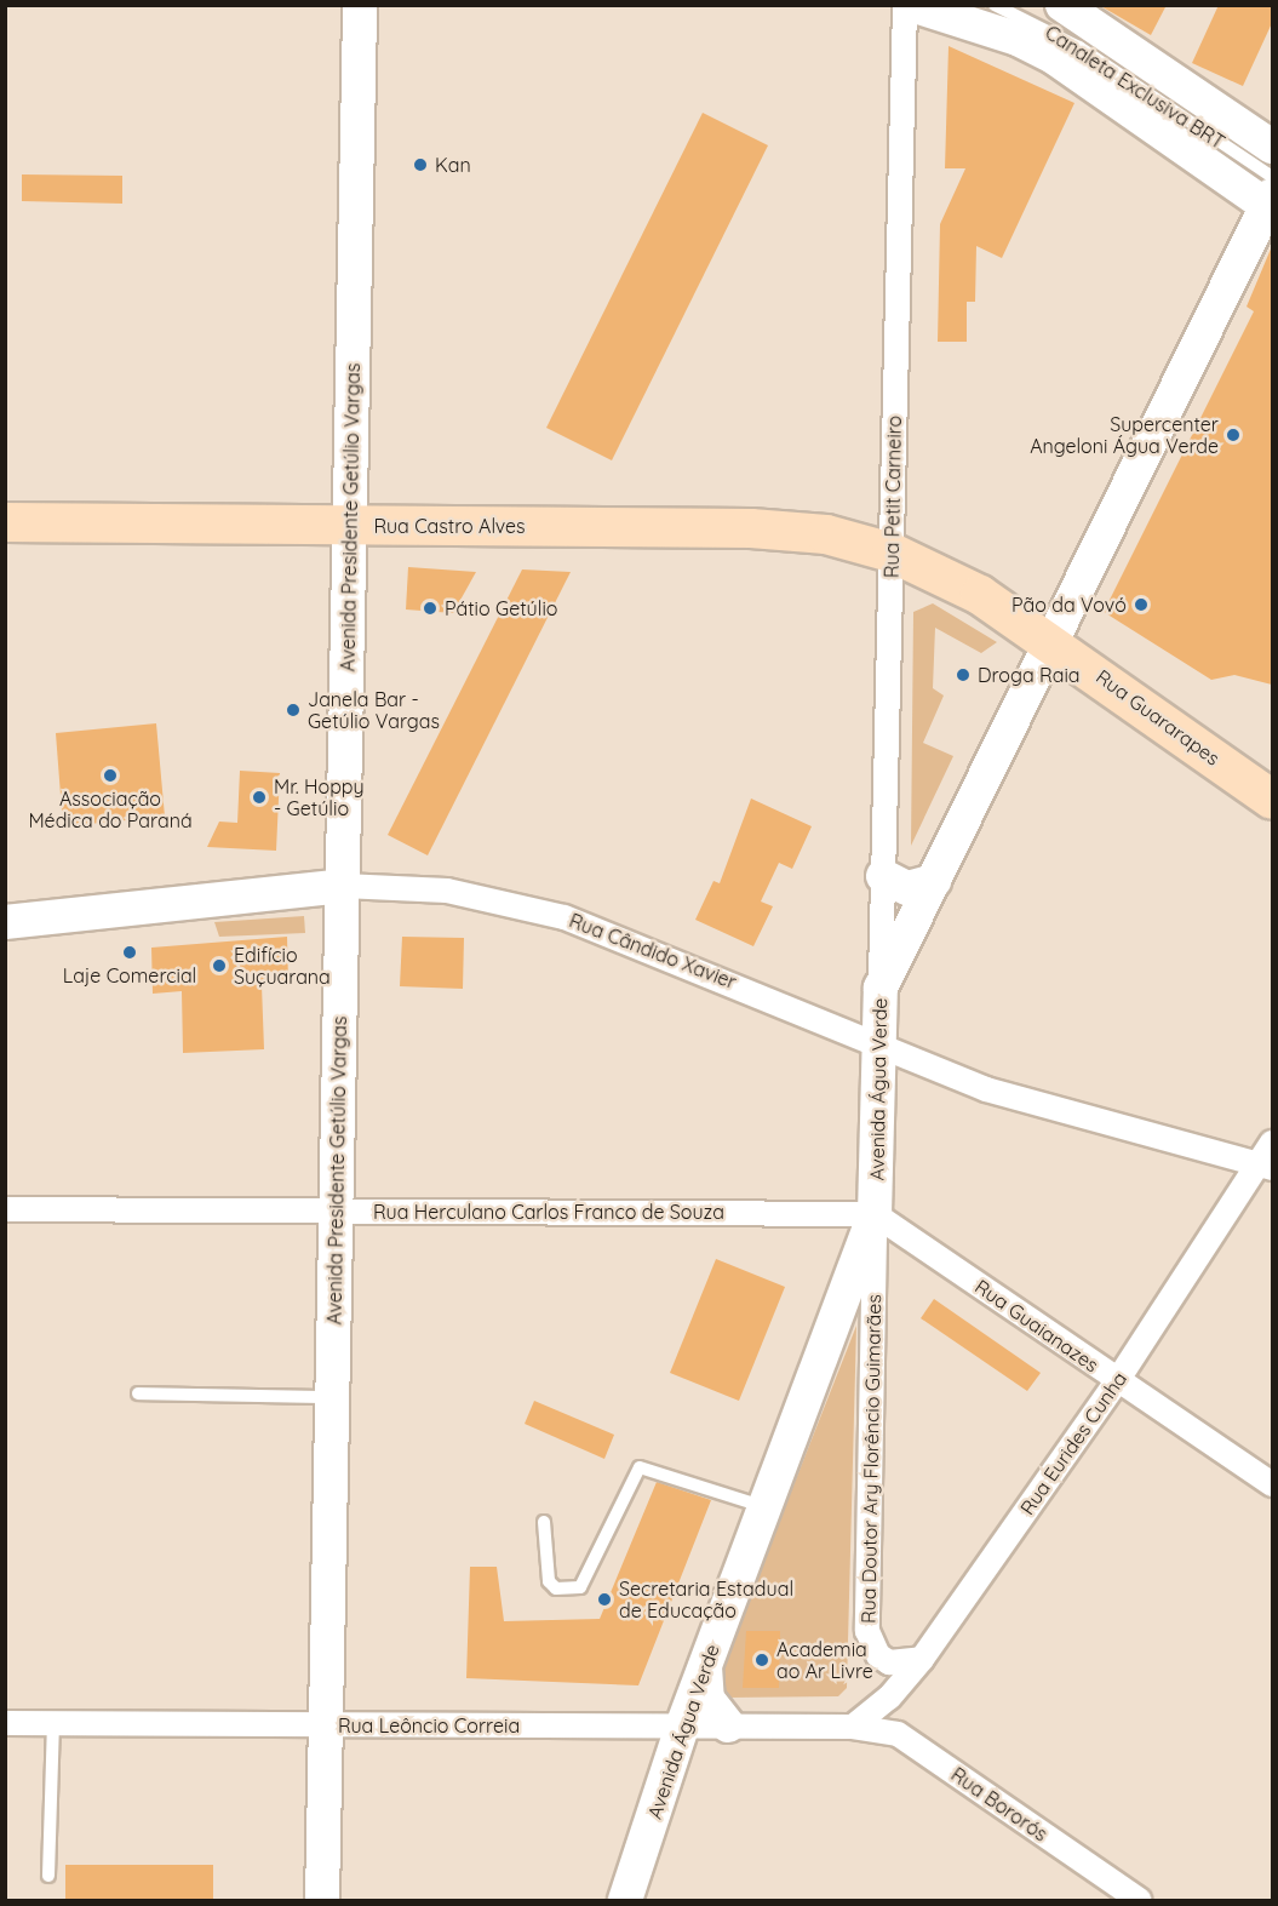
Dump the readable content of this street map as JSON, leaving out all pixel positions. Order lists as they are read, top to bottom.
{
  "streets": {
    "main road": [
      "Avenida Presidente Getúlio Vargas",
      "Rua Castro Alves",
      "Rua Guararapes",
      "Rua Cândido Xavier",
      "Avenida Água Verde"
    ],
    "street": [
      "Rua Petit Carneiro",
      "Rua Herculano Carlos Franco de Souza",
      "Rua Guaianazes",
      "Rua Eurides Cunha",
      "Rua Doutor Ary Florêncio Guimarães",
      "Rua Leôncio Correia",
      "Rua Bororós"
    ],
    "lane": ["Canaleta Exclusiva BRT"]
  },
  "crossings": [
    ["Canaleta Exclusiva BRT", "Avenida Água Verde"],
    ["Rua Petit Carneiro", "Rua Castro Alves"],
    ["Rua Petit Carneiro", "Rua Guararapes"],
    ["Rua Petit Carneiro", "Avenida Água Verde"],
    ["Avenida Presidente Getúlio Vargas", "Rua Castro Alves"],
    ["Avenida Presidente Getúlio Vargas", "Rua Cândido Xavier"],
    ["Avenida Presidente Getúlio Vargas", "Rua Herculano Carlos Franco de Souza"],
    ["Avenida Presidente Getúlio Vargas", "Rua Leôncio Correia"],
    ["Rua Castro Alves", "Rua Guararapes"],
    ["Rua Guararapes", "Avenida Água Verde"],
    ["Rua Cândido Xavier", "Avenida Água Verde"],
    ["Rua Cândido Xavier", "Rua Eurides Cunha"],
    ["Avenida Água Verde", "Rua Herculano Carlos Franco de Souza"],
    ["Avenida Água Verde", "Rua Guaianazes"],
    ["Avenida Água Verde", "Rua Doutor Ary Florêncio Guimarães"],
    ["Avenida Água Verde", "Rua Leôncio Correia"],
    ["Rua Herculano Carlos Franco de Souza", "Rua Guaianazes"],
    ["Rua Herculano Carlos Franco de Souza", "Rua Doutor Ary Florêncio Guimarães"],
    ["Rua Guaianazes", "Rua Eurides Cunha"],
    ["Rua Guaianazes", "Rua Doutor Ary Florêncio Guimarães"],
    ["Rua Eurides Cunha", "Rua Doutor Ary Florêncio Guimarães"],
    ["Rua Eurides Cunha", "Rua Leôncio Correia"],
    ["Rua Eurides Cunha", "Rua Bororós"],
    ["Rua Leôncio Correia", "Rua Bororós"]
  ],
  "places": [
    "Kan",
    "Supercenter Angeloni Água Verde",
    "Pão da Vovó",
    "Pátio Getúlio",
    "Droga Raia",
    "Janela Bar - Getúlio Vargas",
    "Associação Médica do Paraná",
    "Mr. Hoppy - Getúlio",
    "Laje Comercial",
    "Edifício Suçuarana",
    "Secretaria Estadual de Educação",
    "Academia ao Ar Livre"
  ]
}
